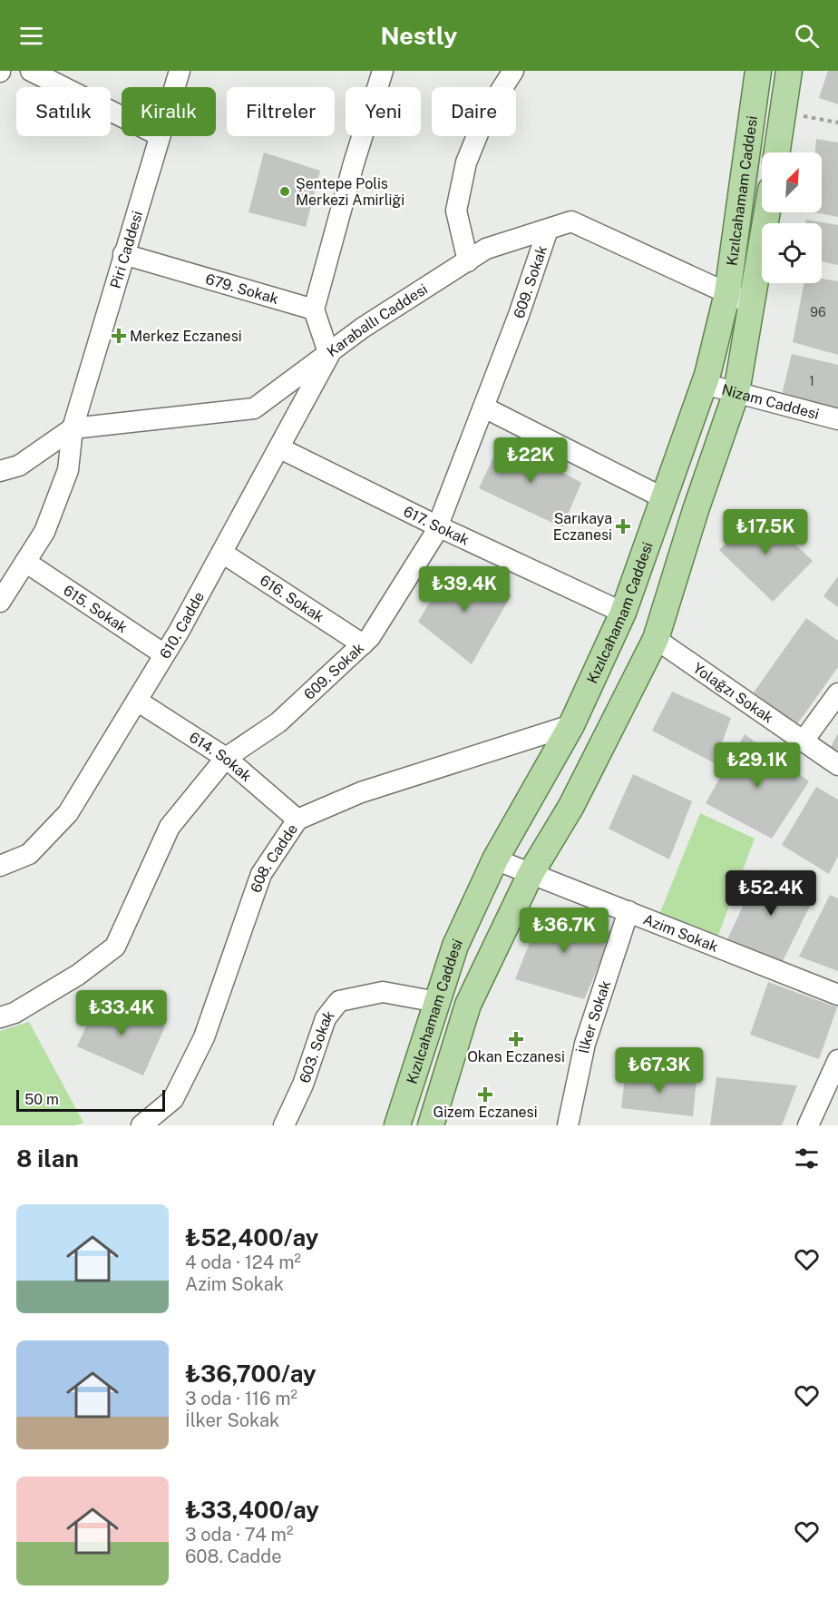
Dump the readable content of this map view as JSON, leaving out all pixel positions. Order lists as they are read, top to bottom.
{
  "streets": {
    "main road": ["Kızılcahamam Caddesi"],
    "street": [
      "Piri Caddesi",
      "609. Sokak",
      "679. Sokak",
      "Karaballı Caddesi",
      "Nizam Caddesi",
      "617. Sokak",
      "616. Sokak",
      "615. Sokak",
      "610. Cadde",
      "Yolağzı Sokak",
      "614. Sokak",
      "608. Cadde",
      "Azim Sokak",
      "İlker Sokak",
      "603. Sokak"
    ]
  },
  "crossings": [
    ["Kızılcahamam Caddesi", "Karaballı Caddesi"],
    ["Kızılcahamam Caddesi", "Nizam Caddesi"],
    ["Kızılcahamam Caddesi", "617. Sokak"],
    ["Kızılcahamam Caddesi", "Yolağzı Sokak"],
    ["Kızılcahamam Caddesi", "608. Cadde"],
    ["Kızılcahamam Caddesi", "Azim Sokak"],
    ["Kızılcahamam Caddesi", "603. Sokak"],
    ["Piri Caddesi", "679. Sokak"],
    ["Piri Caddesi", "Karaballı Caddesi"],
    ["Piri Caddesi", "615. Sokak"],
    ["609. Sokak", "Karaballı Caddesi"],
    ["609. Sokak", "617. Sokak"],
    ["609. Sokak", "616. Sokak"],
    ["609. Sokak", "614. Sokak"],
    ["Karaballı Caddesi", "610. Cadde"],
    ["617. Sokak", "610. Cadde"],
    ["616. Sokak", "610. Cadde"],
    ["615. Sokak", "610. Cadde"],
    ["610. Cadde", "614. Sokak"],
    ["614. Sokak", "608. Cadde"],
    ["Azim Sokak", "İlker Sokak"]
  ],
  "places": {
    "other": ["Şentepe Polis Merkezi Amirliği"],
    "health": [
      "Merkez Eczanesi",
      "Sarıkaya Eczanesi",
      "Okan Eczanesi",
      "Gizem Eczanesi"
    ]
  },
  "house_numbers": ["96", "1"],
  "scale_bar": "50 m",
  "north": "top right",
  "page": {
    "header": "Nestly",
    "chip": [
      "Satılık",
      "Kiralık",
      "Filtreler",
      "Yeni",
      "Daire"
    ],
    "price": [
      "₺22K",
      "₺17.5K",
      "₺39.4K",
      "₺29.1K",
      "₺52.4K",
      "₺36.7K",
      "₺33.4K",
      "₺67.3K"
    ],
    "scale": "50 m",
    "heading": "8 ilan",
    "list": [
      {
        "name": "₺52,400/ay",
        "note": "4 oda · 124 m² · Azim Sokak"
      },
      {
        "name": "₺36,700/ay",
        "note": "3 oda · 116 m² · İlker Sokak"
      },
      {
        "name": "₺33,400/ay",
        "note": "3 oda · 74 m² · 608. Cadde"
      }
    ]
  }
}
